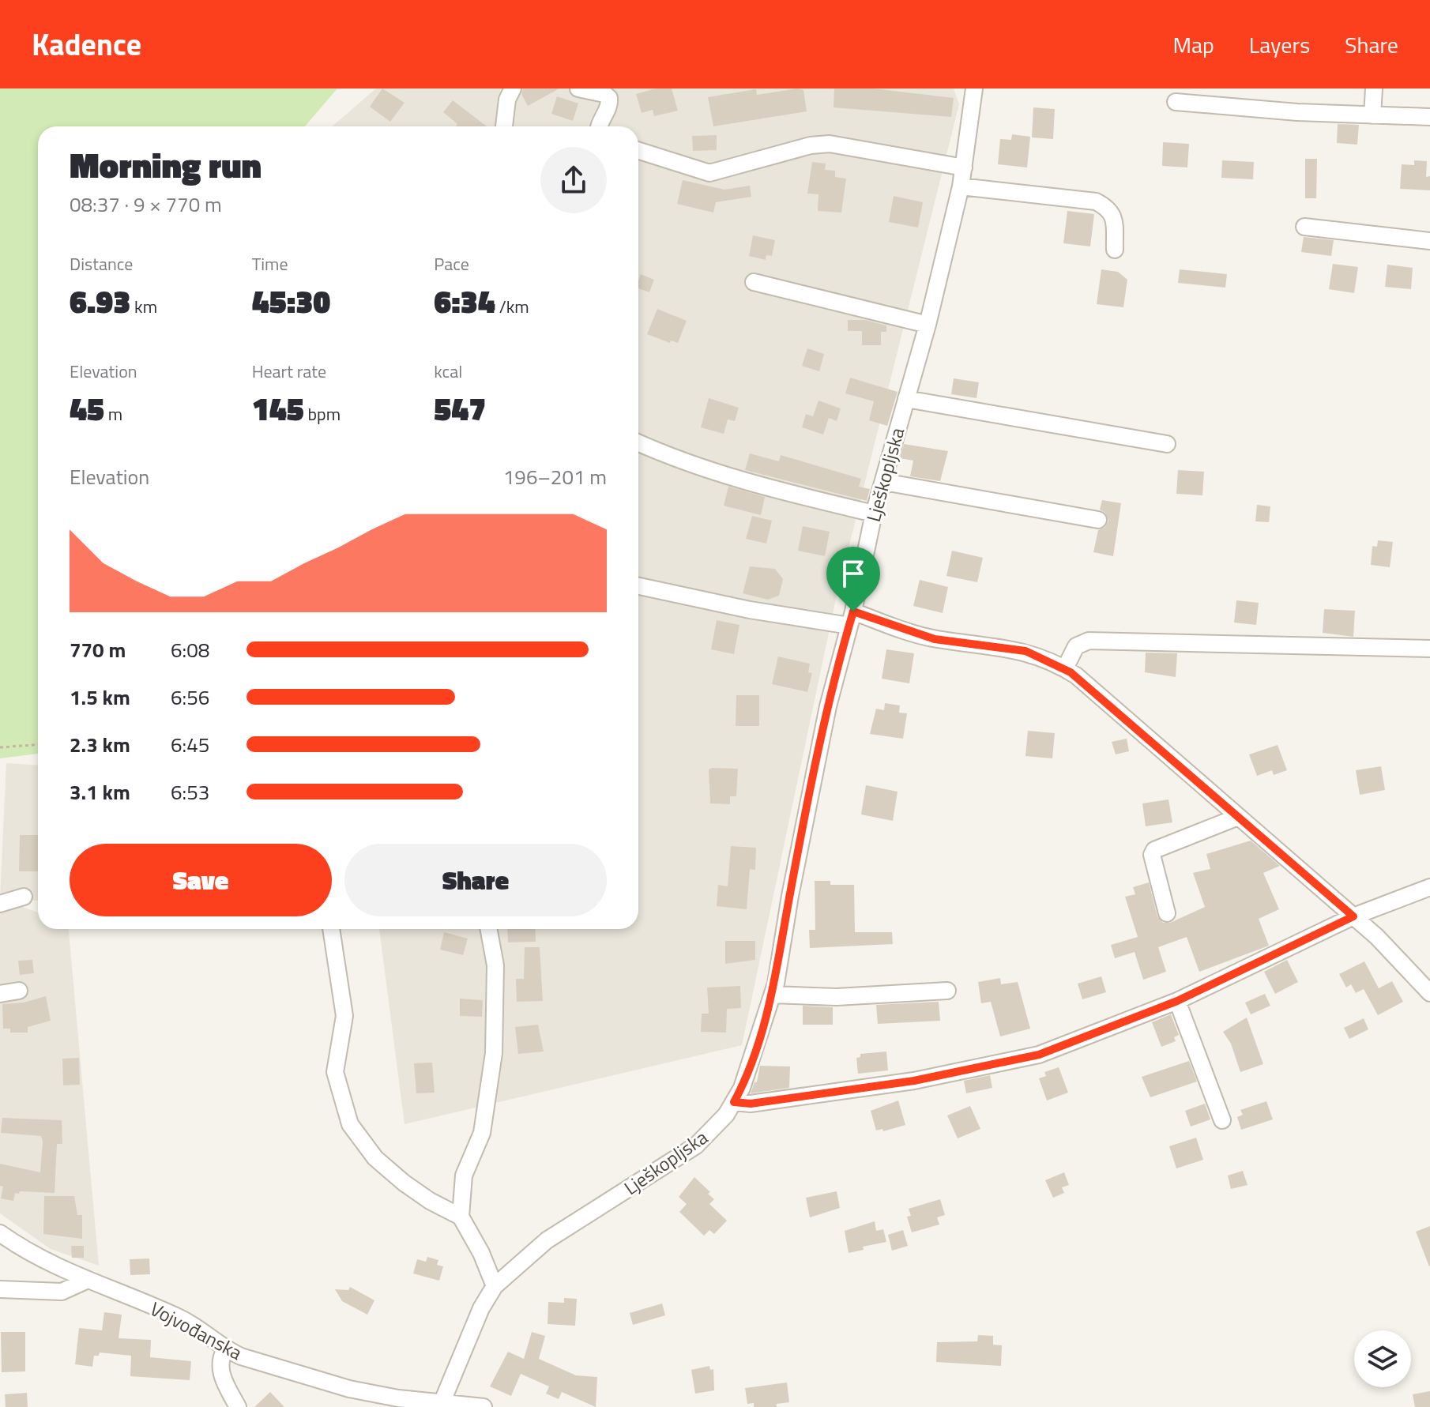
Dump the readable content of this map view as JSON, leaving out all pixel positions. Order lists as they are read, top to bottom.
{
  "streets": {
    "street": ["Lješkopljska", "Vojvođanska"]
  },
  "crossings": [
    ["Lješkopljska", "Vojvođanska"]
  ],
  "page": {
    "header": "Kadence",
    "nav": ["Map", "Layers", "Share"],
    "heading": ["Morning run", "08:37 · 9 × 770 m"],
    "stats": [
      ["Distance", "6.93 km"],
      ["Time", "45:30"],
      ["Pace", "6:34 /km"],
      ["Elevation", "45 m"],
      ["Heart rate", "145 bpm"],
      ["kcal", "547"]
    ],
    "chart": ["Elevation", "196–201 m"],
    "list": [
      {
        "name": "770 m",
        "note": "6:08"
      },
      {
        "name": "1.5 km",
        "note": "6:56"
      },
      {
        "name": "2.3 km",
        "note": "6:45"
      },
      {
        "name": "3.1 km",
        "note": "6:53"
      }
    ],
    "buttons": ["Save", "Share"]
  }
}
